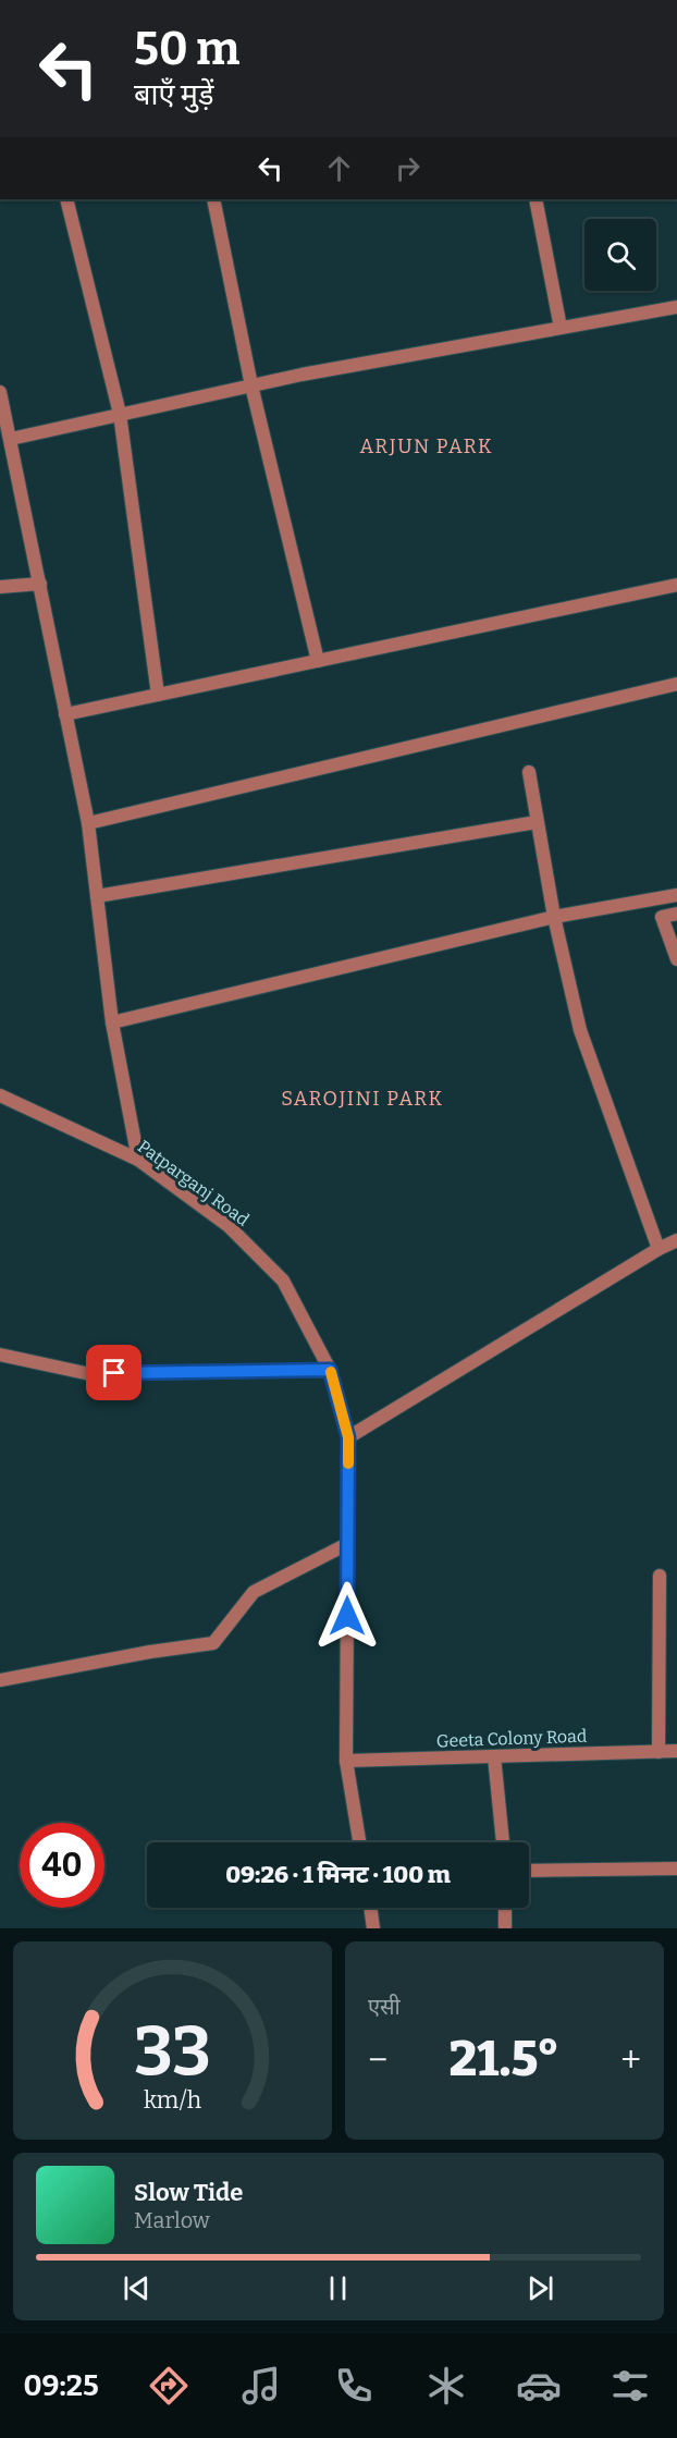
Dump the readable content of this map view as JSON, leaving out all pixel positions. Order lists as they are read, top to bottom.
{
  "streets": {
    "street": ["Patparganj Road", "Geeta Colony Road"]
  },
  "crossings": [
    ["Patparganj Road", "Geeta Colony Road"]
  ],
  "districts": ["ARJUN PARK", "SAROJINI PARK"],
  "page": {
    "turn": ["50 m", "बाएँ मुड़ें"],
    "limit": "40",
    "trip": "09:26 · 1 मिनट · 100 m",
    "tile": "एसी",
    "heat": ["−", "21.5°", "+"],
    "song": ["Slow Tide", "Marlow"],
    "tabs": "09:25",
    "gauge": ["33", "km/h"]
  }
}
